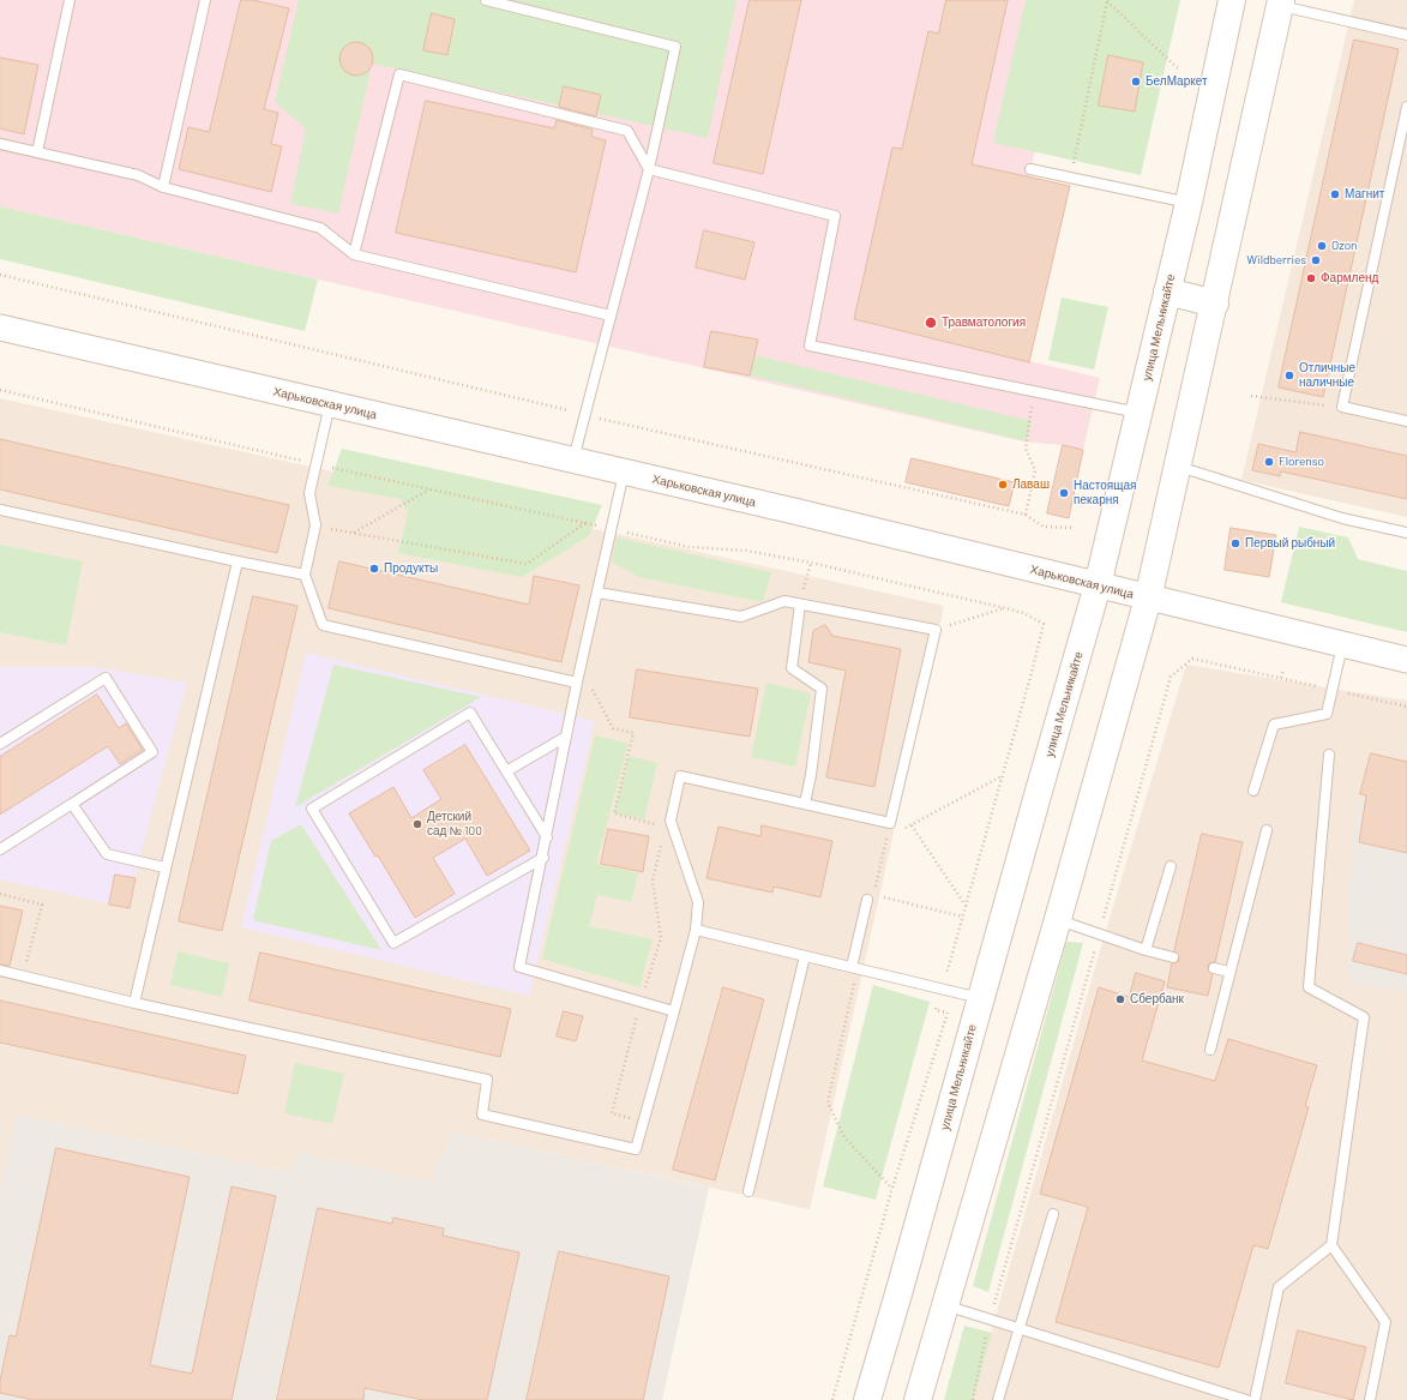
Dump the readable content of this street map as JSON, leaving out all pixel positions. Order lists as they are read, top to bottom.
{
  "streets": {
    "main road": ["улица Мельникайте"],
    "street": ["Харьковская улица"]
  },
  "crossings": [
    ["улица Мельникайте", "Харьковская улица"]
  ],
  "places": [
    "БелМаркет",
    "Магнит",
    "Ozon",
    "Wildberries",
    "Фармленд",
    "Травматология",
    "Отличные наличные",
    "Florenso",
    "Лаваш",
    "Настоящая пекарня",
    "Первый рыбный",
    "Продукты",
    "Детский сад № 100",
    "Сбербанк"
  ]
}
